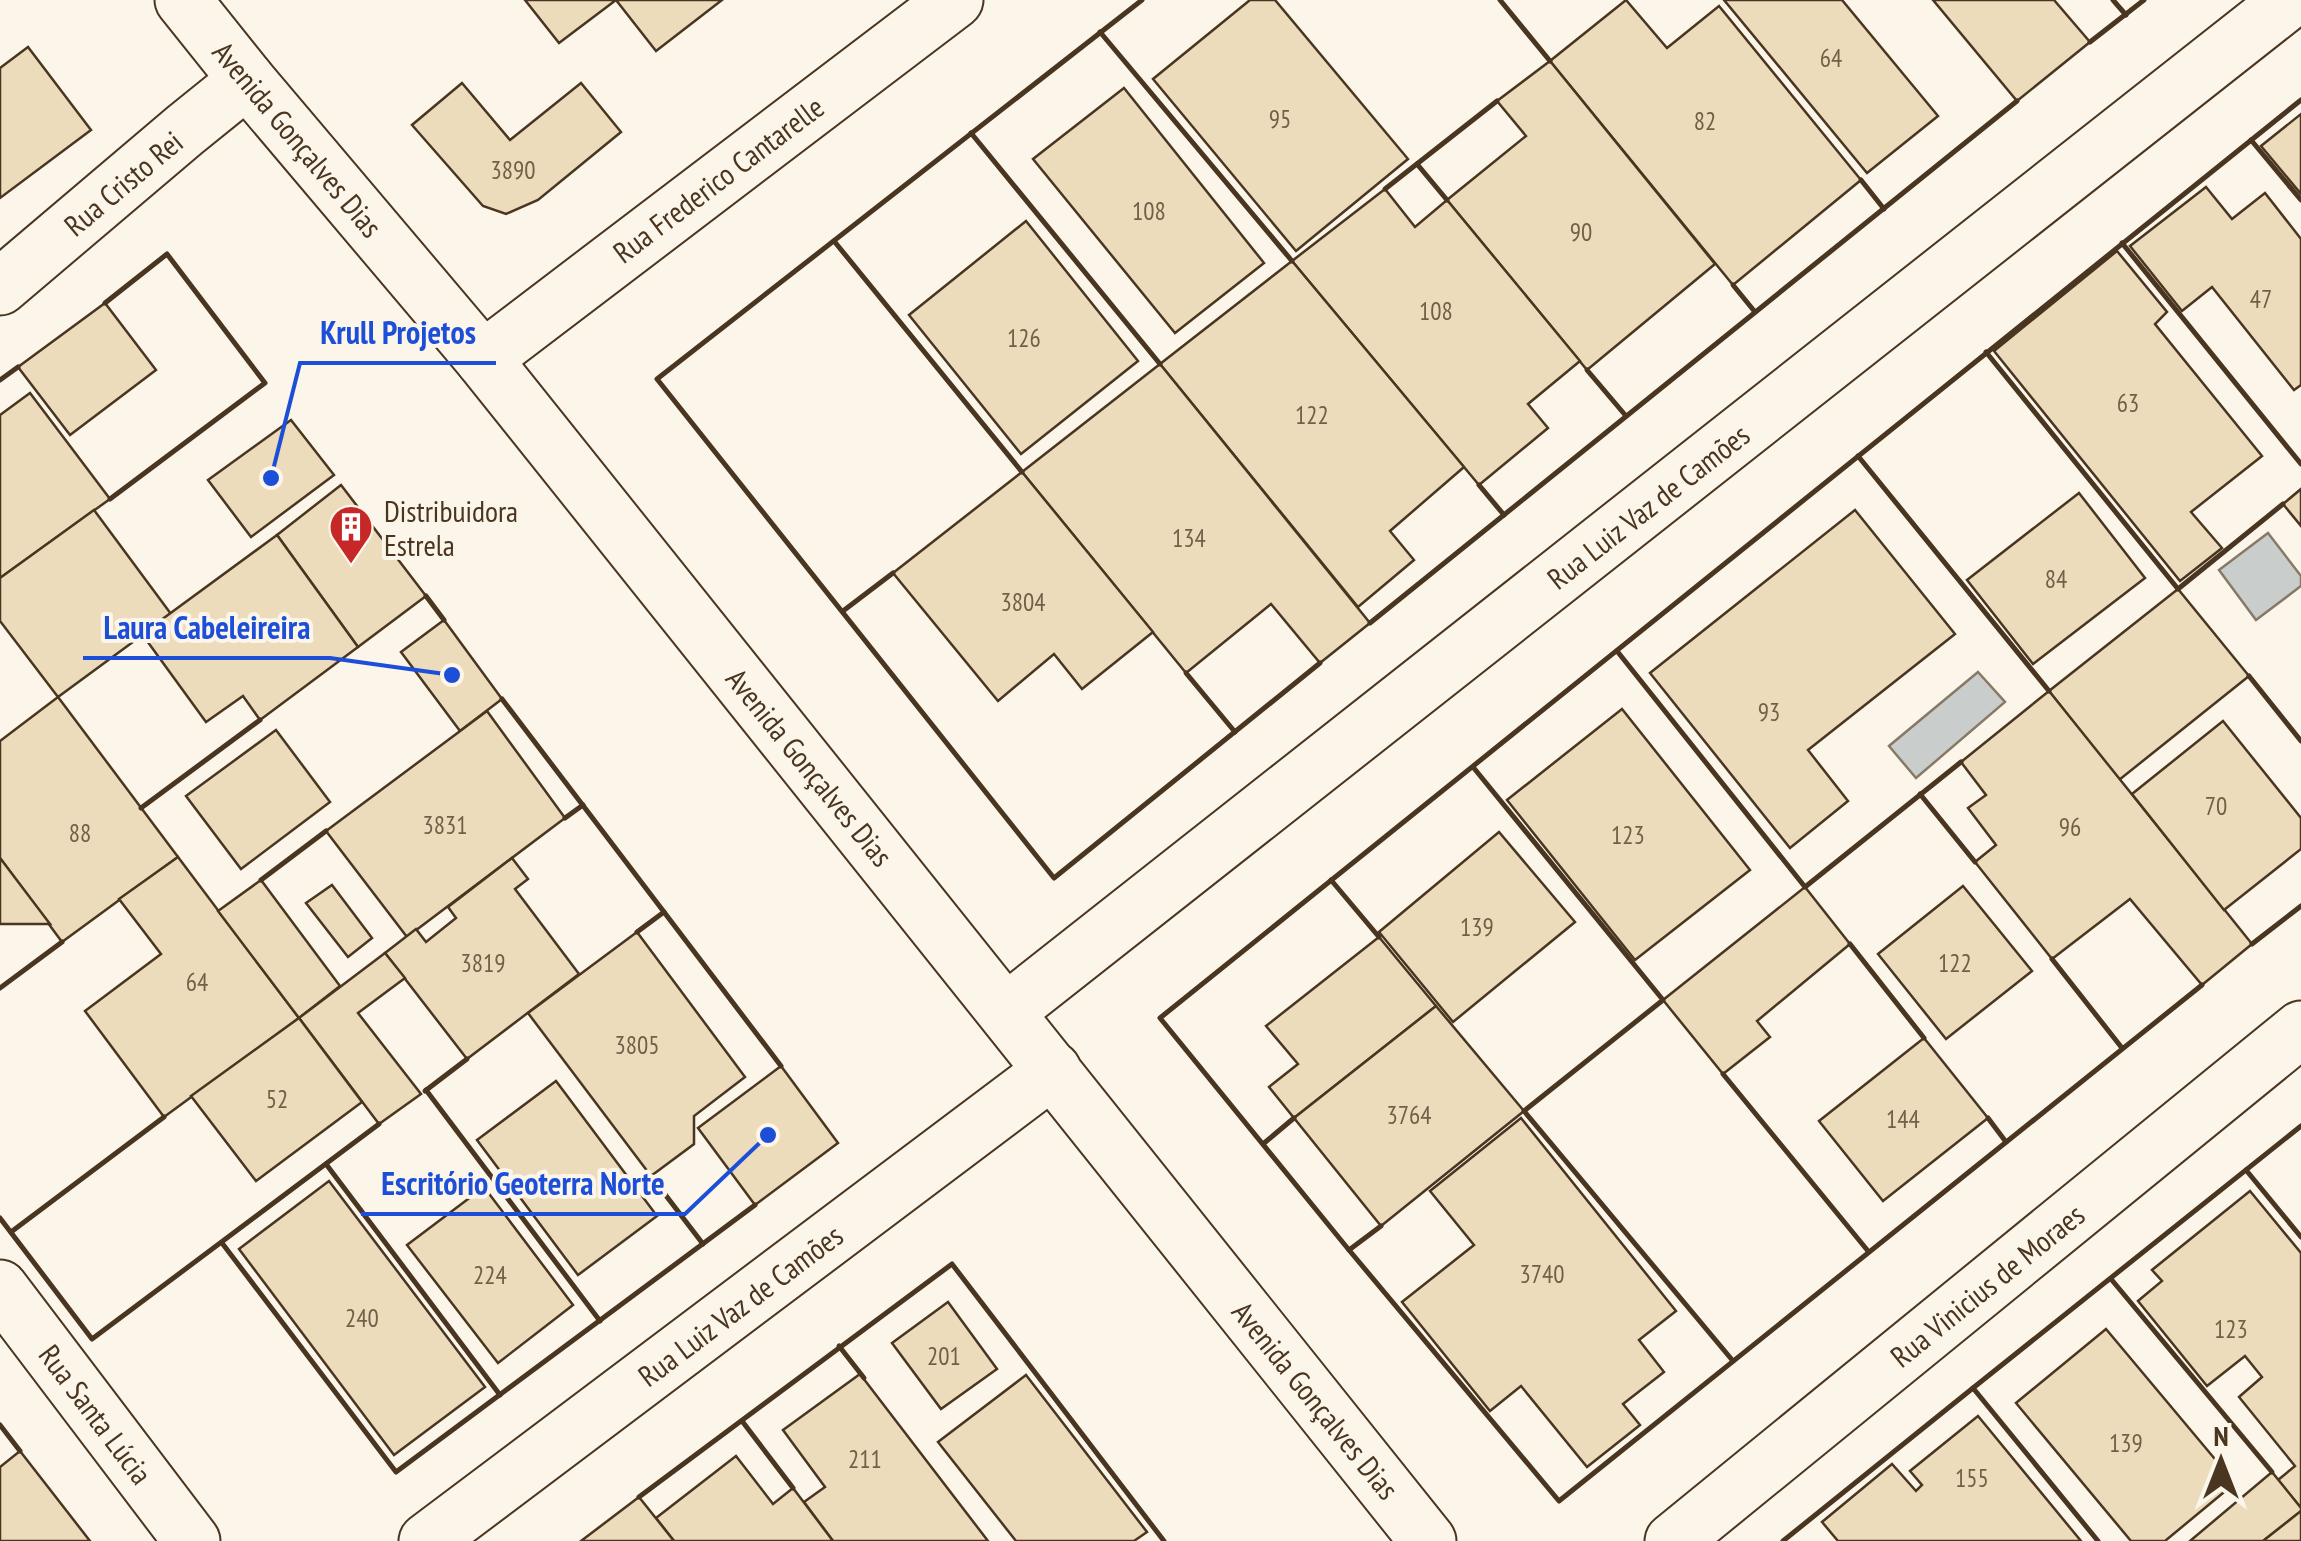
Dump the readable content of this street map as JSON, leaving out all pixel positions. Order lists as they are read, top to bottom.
{
  "streets": {
    "street": [
      "Avenida Gonçalves Dias",
      "Rua Frederico Cantarelle",
      "Rua Cristo Rei",
      "Rua Luiz Vaz de Camões",
      "Rua Vinicius de Moraes",
      "Rua Santa Lúcia"
    ]
  },
  "crossings": [
    ["Avenida Gonçalves Dias", "Rua Frederico Cantarelle"],
    ["Avenida Gonçalves Dias", "Rua Cristo Rei"],
    ["Avenida Gonçalves Dias", "Rua Luiz Vaz de Camões"]
  ],
  "places": {
    "other": ["Krull Projetos", "Laura Cabeleireira", "Escritório Geoterra Norte"],
    "building": ["Distribuidora Estrela"]
  },
  "house_numbers": [
    "64",
    "95",
    "82",
    "3890",
    "108",
    "90",
    "47",
    "108",
    "126",
    "63",
    "122",
    "134",
    "84",
    "3804",
    "93",
    "70",
    "3831",
    "96",
    "88",
    "123",
    "139",
    "3819",
    "122",
    "64",
    "3805",
    "52",
    "3764",
    "144",
    "3740",
    "224",
    "240",
    "123",
    "201",
    "139",
    "211",
    "155"
  ],
  "north": "top"
}
